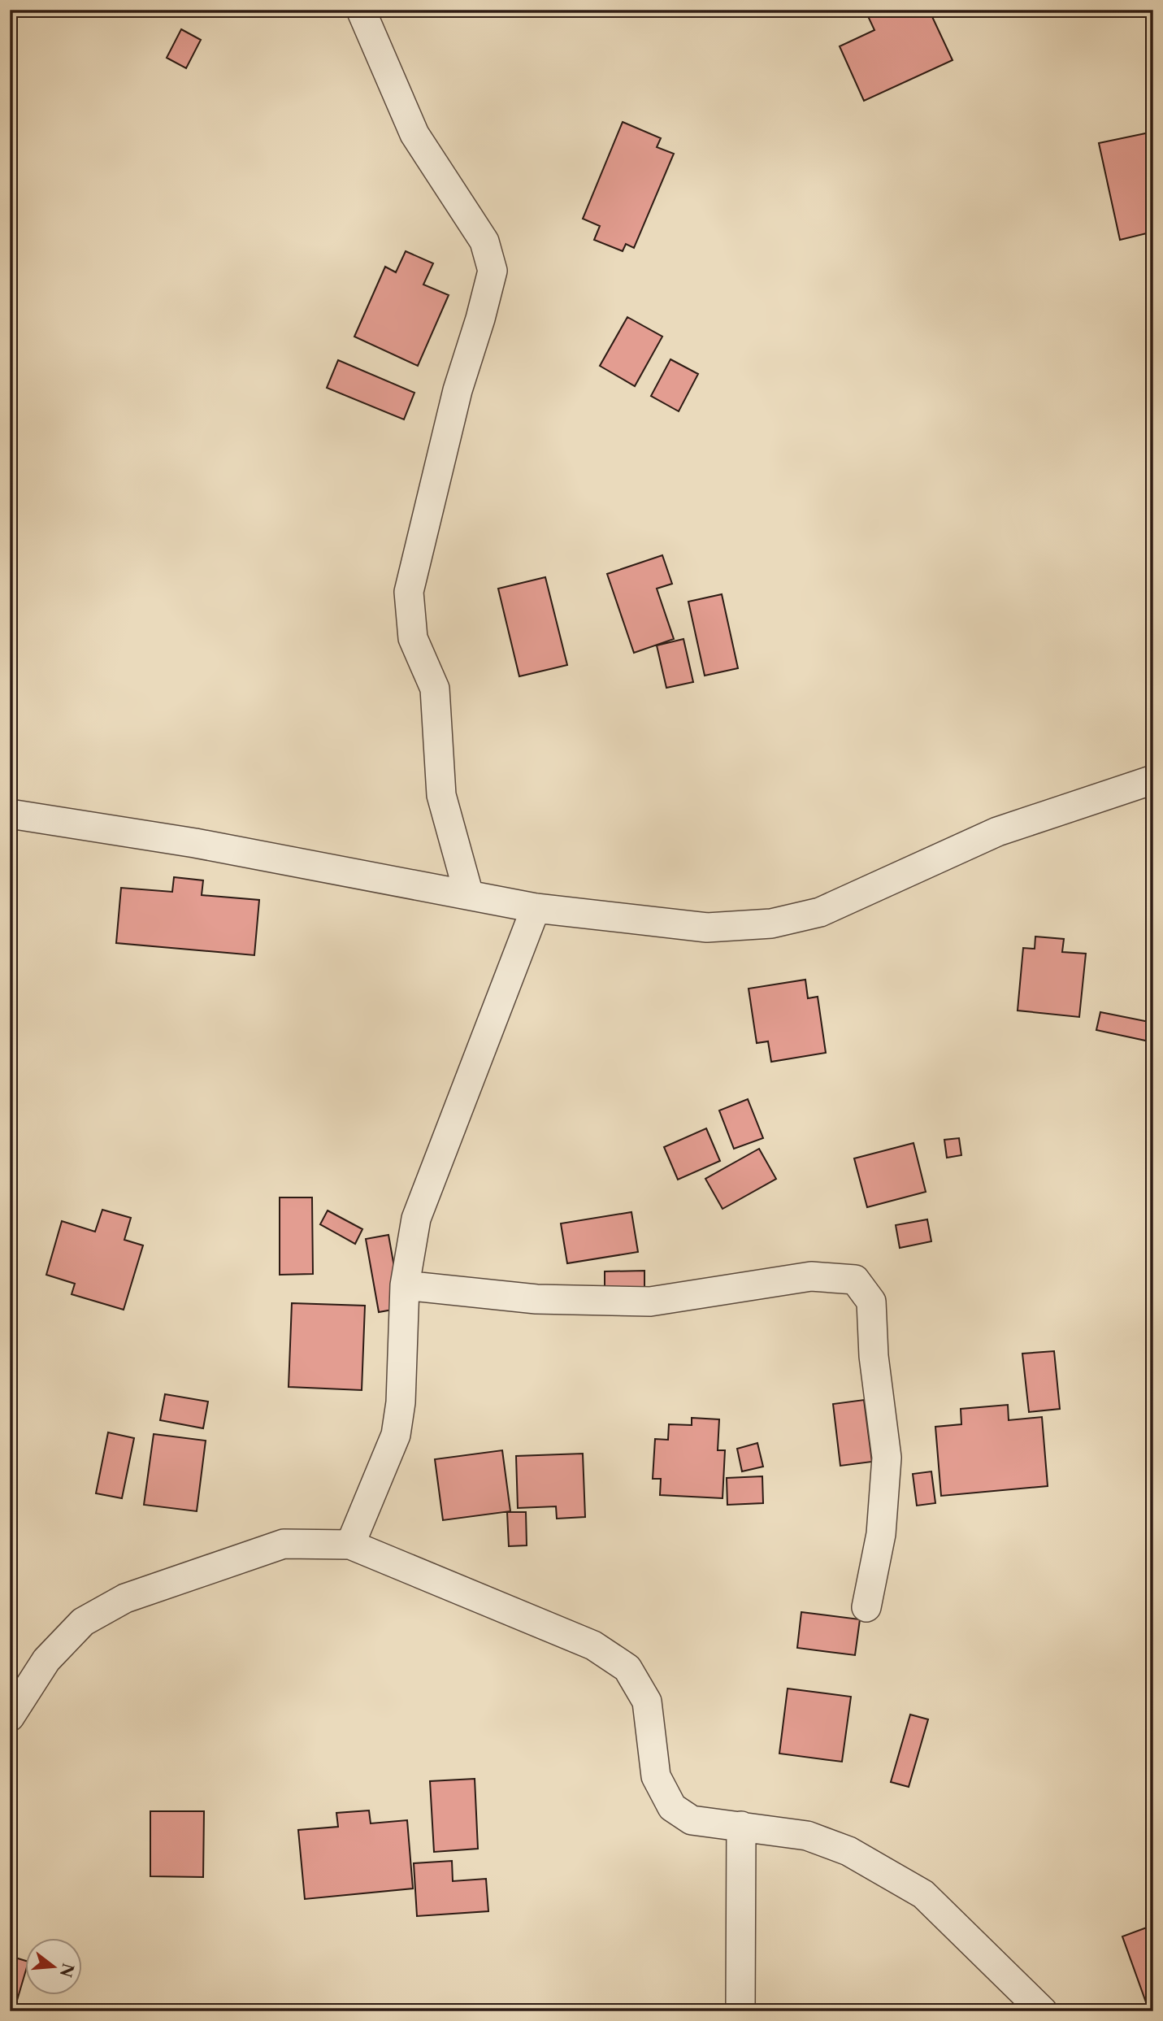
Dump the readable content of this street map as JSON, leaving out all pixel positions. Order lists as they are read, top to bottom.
{
  "north": "right"
}
